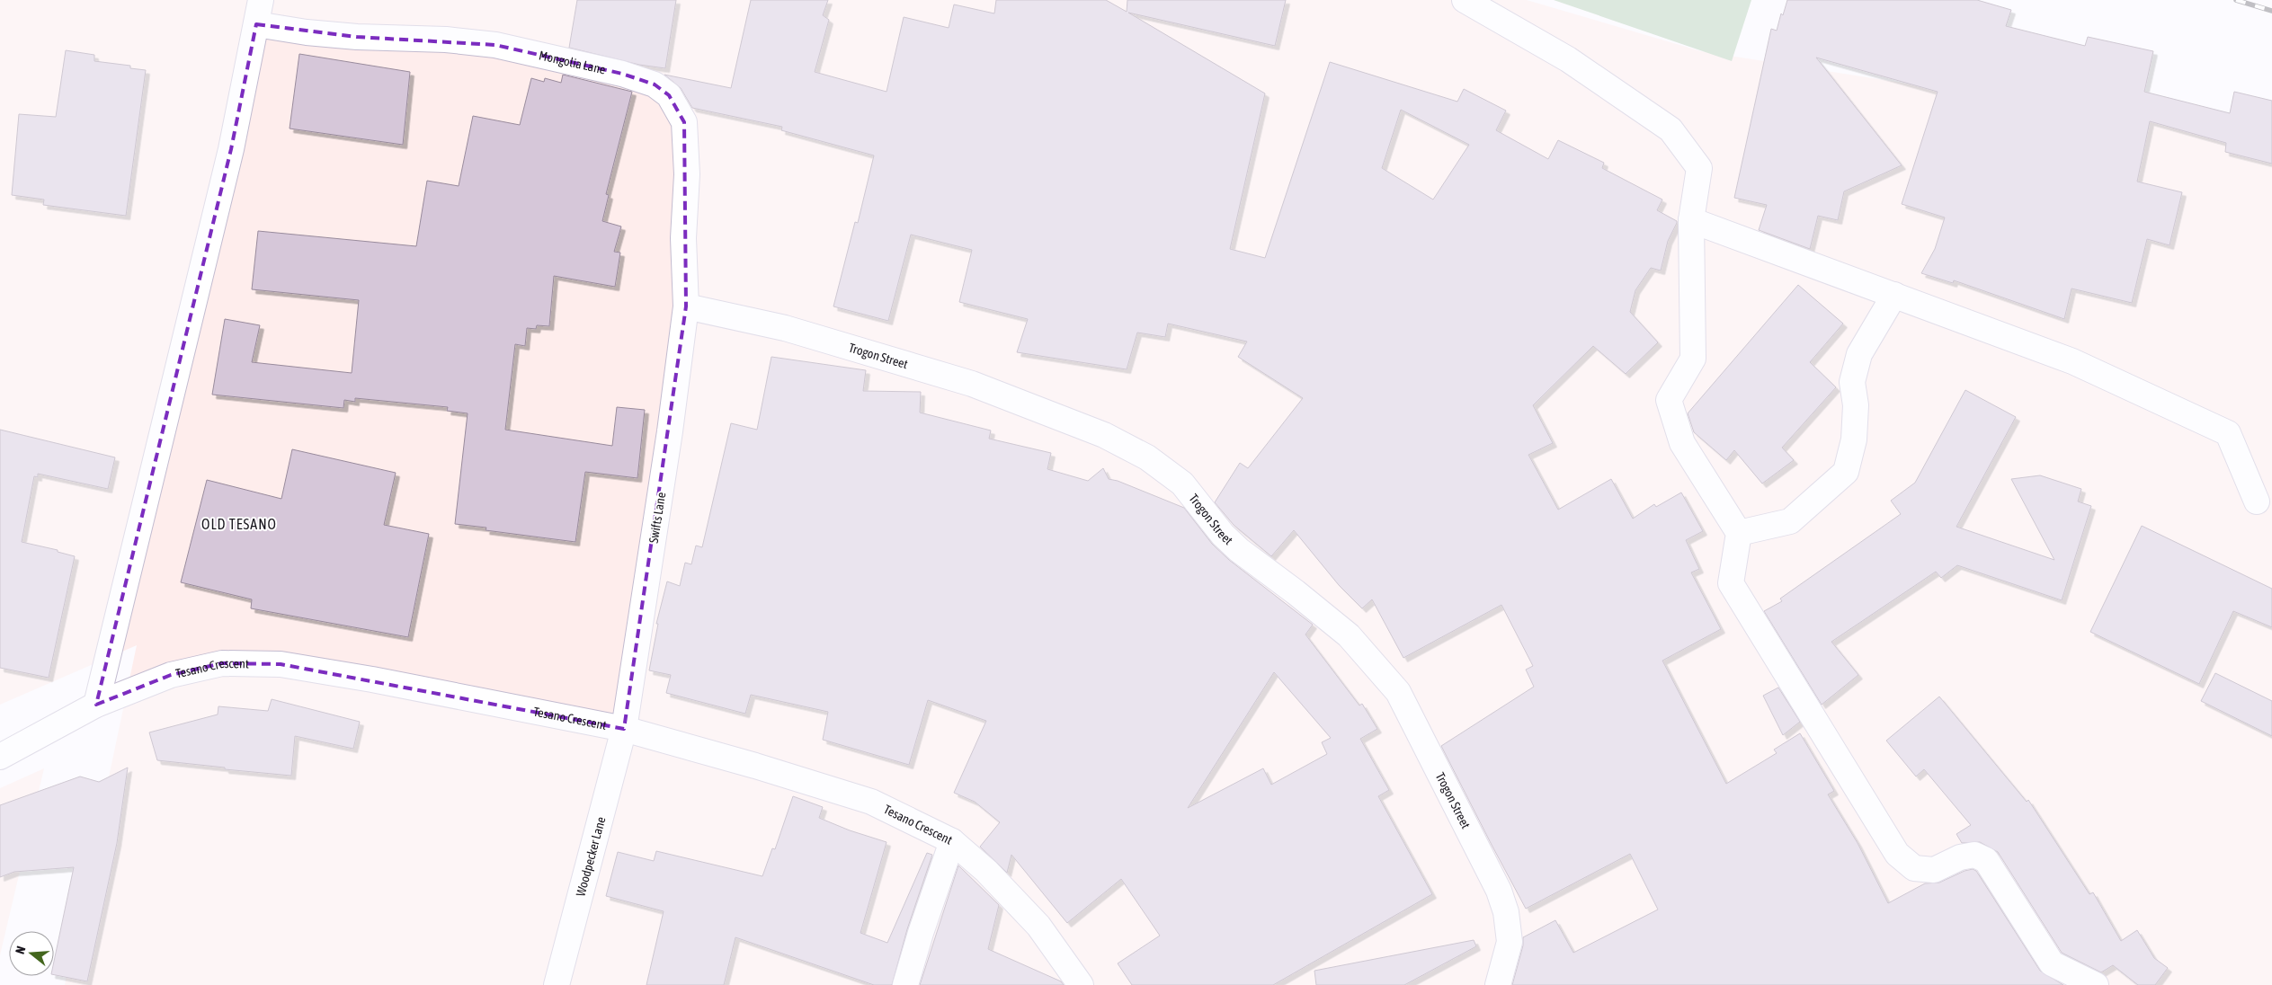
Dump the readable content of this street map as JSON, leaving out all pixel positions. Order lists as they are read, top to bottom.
{
  "streets": {
    "street": [
      "Mongolia Lane",
      "Trogon Street",
      "Swifts Lane",
      "Tesano Crescent",
      "Woodpecker Lane"
    ]
  },
  "crossings": [
    ["Mongolia Lane", "Trogon Street"],
    ["Mongolia Lane", "Swifts Lane"],
    ["Trogon Street", "Swifts Lane"],
    ["Swifts Lane", "Tesano Crescent"],
    ["Swifts Lane", "Woodpecker Lane"],
    ["Tesano Crescent", "Woodpecker Lane"]
  ],
  "districts": ["OLD TESANO"],
  "north": "left"
}
